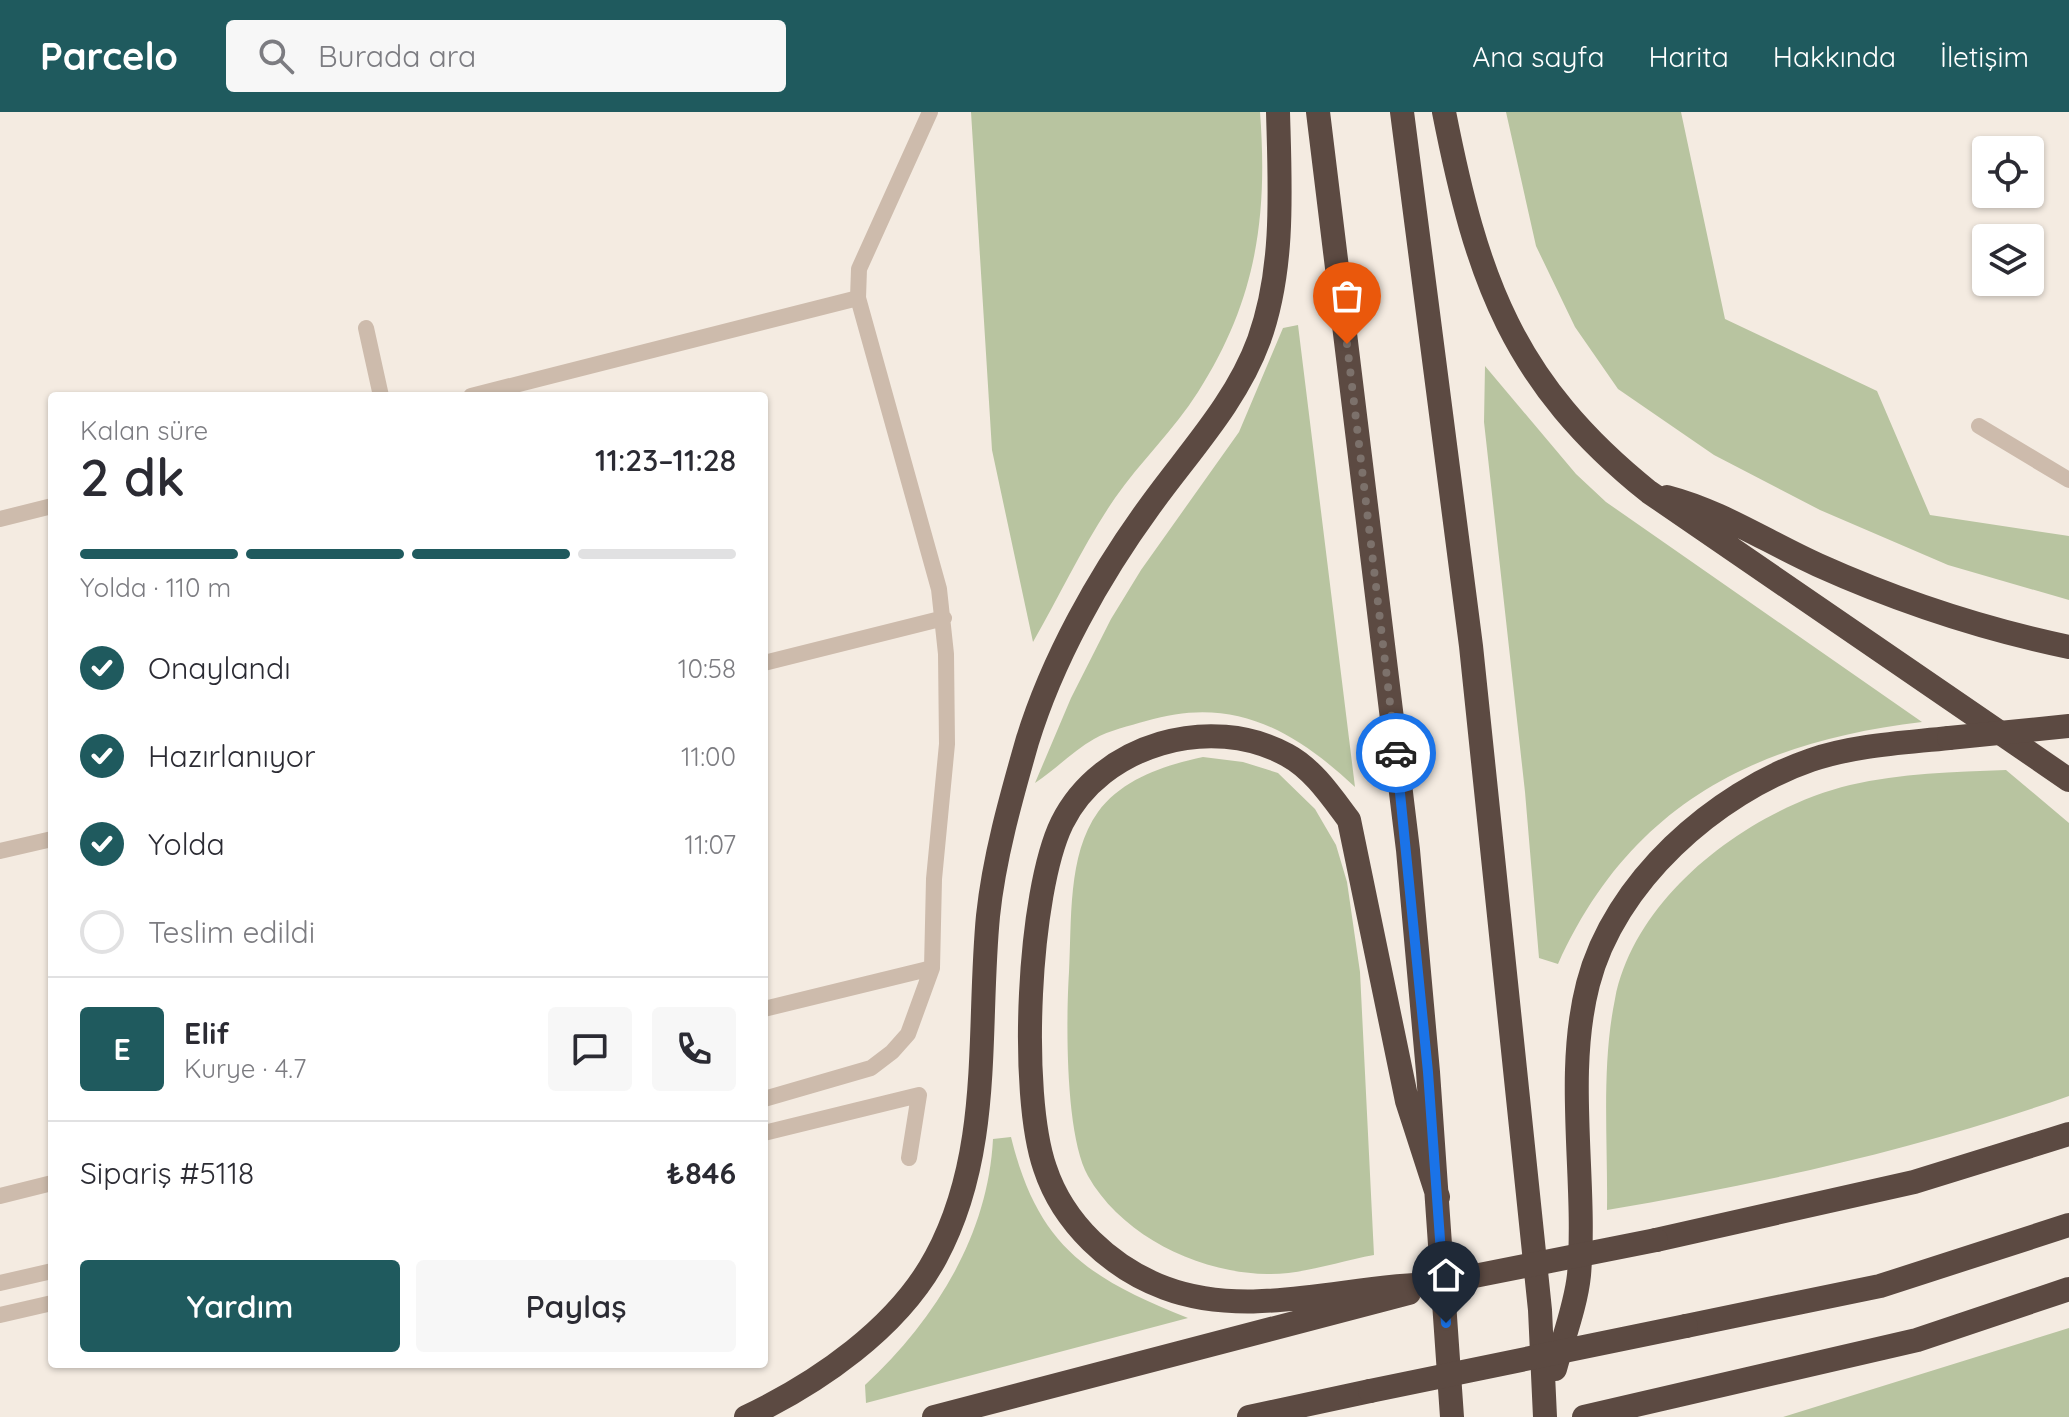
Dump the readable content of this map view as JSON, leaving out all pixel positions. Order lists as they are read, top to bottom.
{
  "page": {
    "header": "Parcelo",
    "search": "Burada ara",
    "nav": [
      "Ana sayfa",
      "Harita",
      "Hakkında",
      "İletişim"
    ],
    "heading": ["2 dk", "Kalan süre", "11:23–11:28"],
    "panel": [
      "Elif",
      "Kurye · 4.7",
      "Sipariş #5118",
      "₺846"
    ],
    "bar": "Yolda · 110 m",
    "list": [
      ["Onaylandı", "10:58"],
      ["Hazırlanıyor", "11:00"],
      ["Yolda", "11:07"],
      "Teslim edildi"
    ],
    "round": "E",
    "buttons": ["Yardım", "Paylaş"]
  }
}
